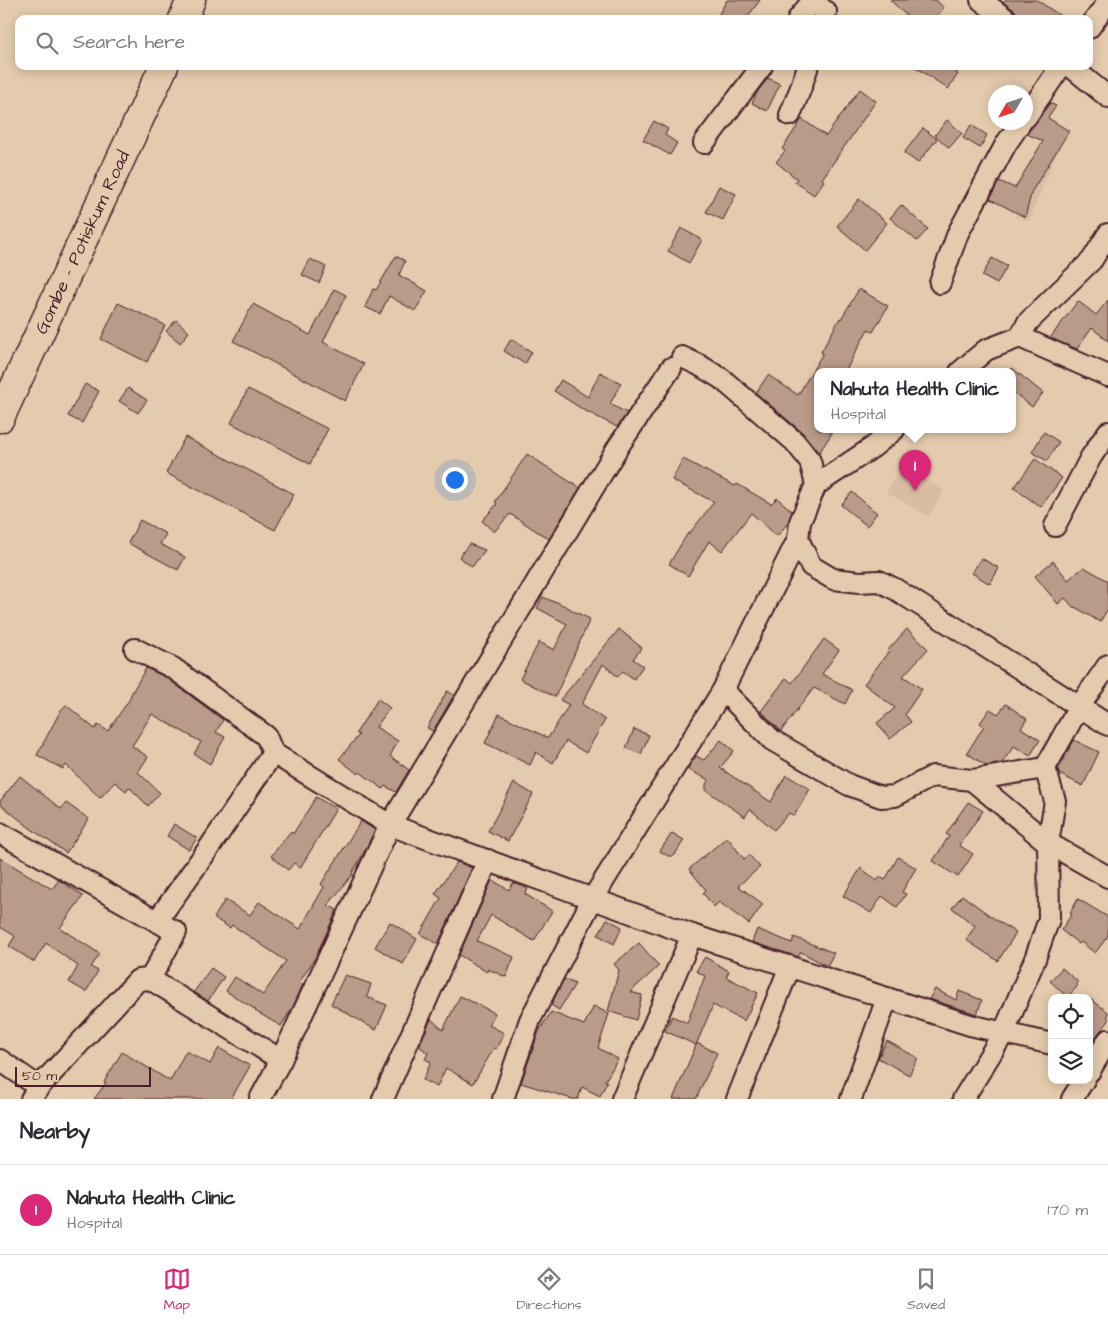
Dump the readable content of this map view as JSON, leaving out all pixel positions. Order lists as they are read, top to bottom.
{
  "streets": {
    "main road": ["Gombe - Potiskum Road"]
  },
  "scale_bar": "50 m",
  "north": "bottom left",
  "page": {
    "search": "Search here",
    "popup": ["Nahuta Health Clinic", "Hospital"],
    "pins": "1",
    "scale": "50 m",
    "heading": "Nearby",
    "list": [
      {
        "mark": "1",
        "name": "Nahuta Health Clinic",
        "note": "Hospital",
        "value": "170 m"
      }
    ],
    "nav": ["Map", "Directions", "Saved"]
  }
}
